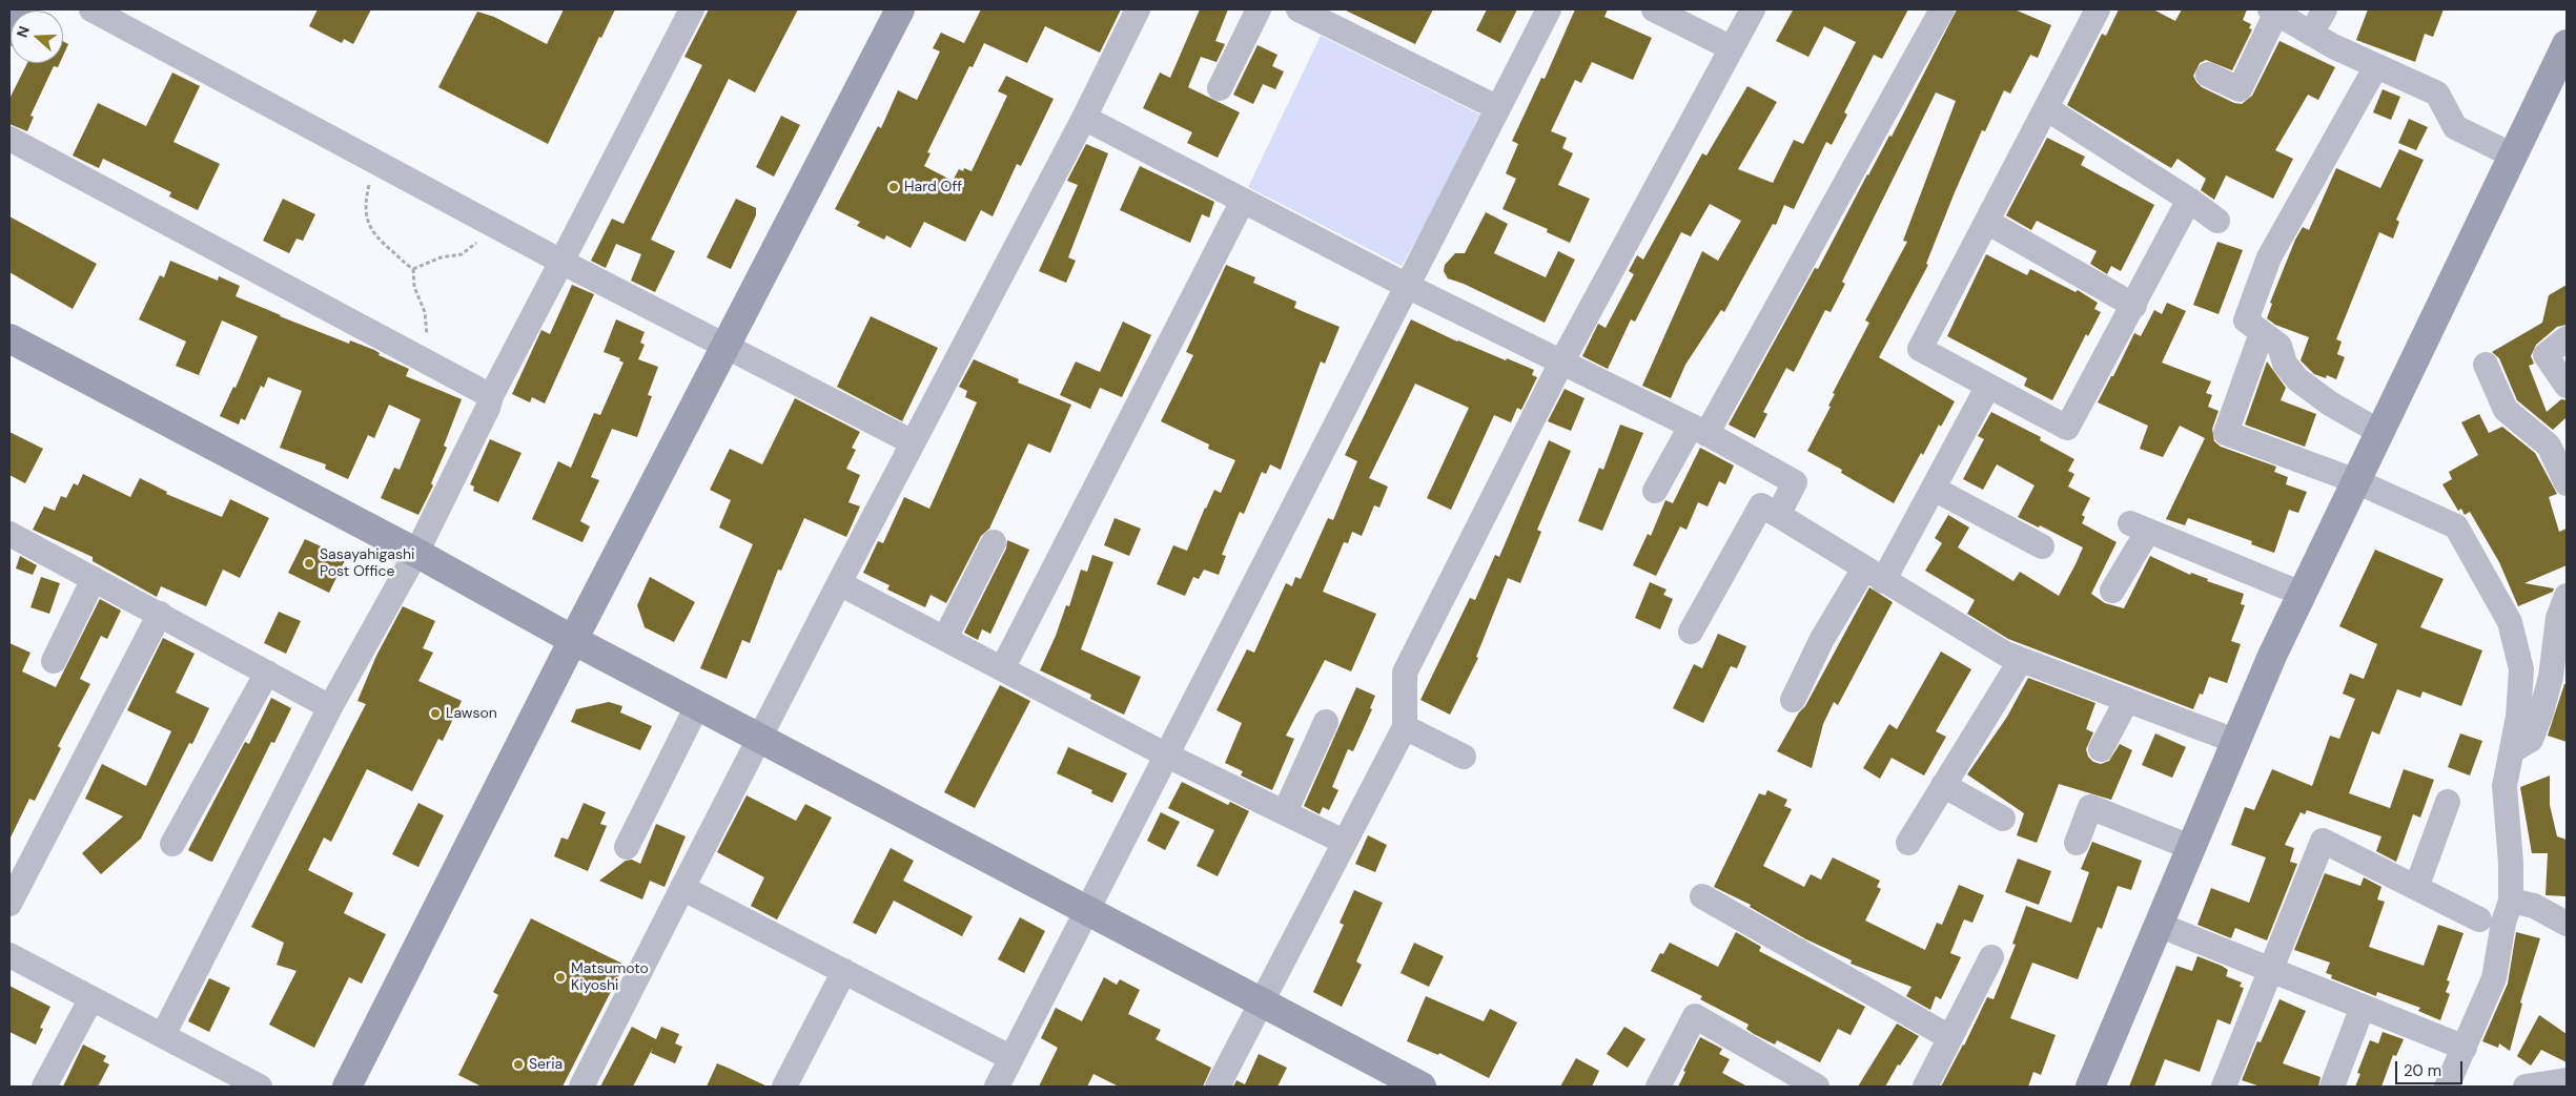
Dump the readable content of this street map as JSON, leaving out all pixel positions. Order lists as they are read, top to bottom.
{
  "places": [
    "Hard Off",
    "Sasayahigashi Post Office",
    "Lawson",
    "Matsumoto Kiyoshi",
    "Seria"
  ],
  "scale_bar": "20 m",
  "north": "left"
}
